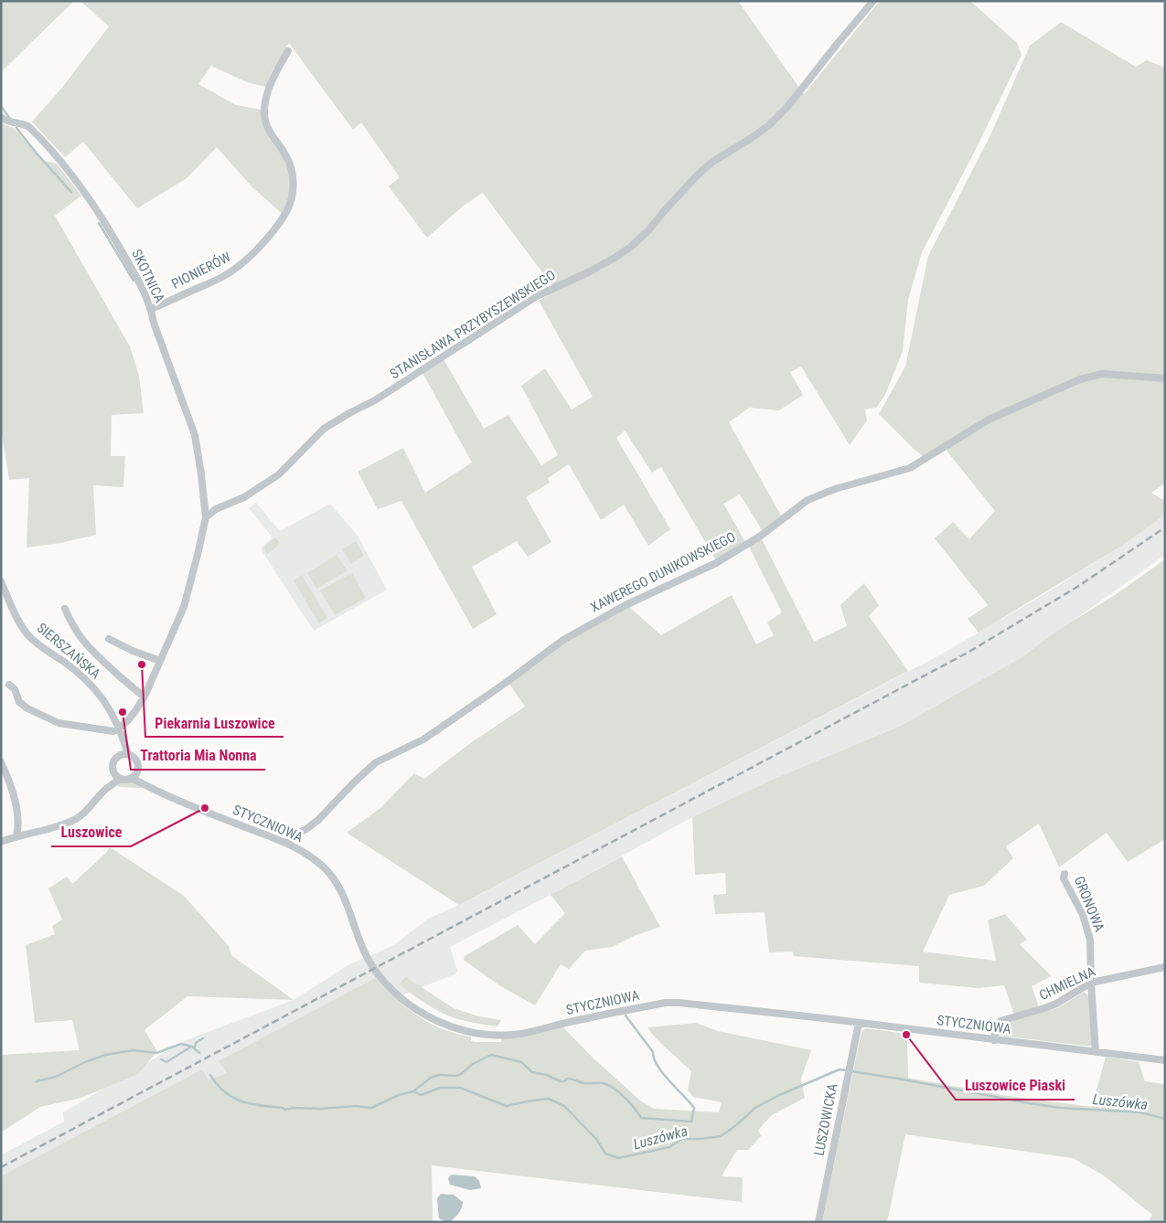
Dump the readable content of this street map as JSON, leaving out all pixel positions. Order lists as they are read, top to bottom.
{
  "streets": {
    "street": [
      "PIONIERÓW",
      "SKOTNICA",
      "STANISŁAWA PRZYBYSZEWSKIEGO",
      "XAWEREGO DUNIKOWSKIEGO",
      "SIERSZAŃSKA",
      "STYCZNIOWA",
      "GRONOWA",
      "CHMIELNA",
      "LUSZOWICKA"
    ]
  },
  "crossings": [
    ["PIONIERÓW", "SKOTNICA"],
    ["SKOTNICA", "STANISŁAWA PRZYBYSZEWSKIEGO"],
    ["SKOTNICA", "SIERSZAŃSKA"],
    ["XAWEREGO DUNIKOWSKIEGO", "STYCZNIOWA"],
    ["SIERSZAŃSKA", "STYCZNIOWA"],
    ["STYCZNIOWA", "GRONOWA"],
    ["STYCZNIOWA", "CHMIELNA"],
    ["STYCZNIOWA", "LUSZOWICKA"],
    ["GRONOWA", "CHMIELNA"]
  ],
  "water": ["Luszówka"],
  "places": [
    "Piekarnia Luszowice",
    "Trattoria Mia Nonna",
    "Luszowice",
    "Luszowice Piaski"
  ]
}
